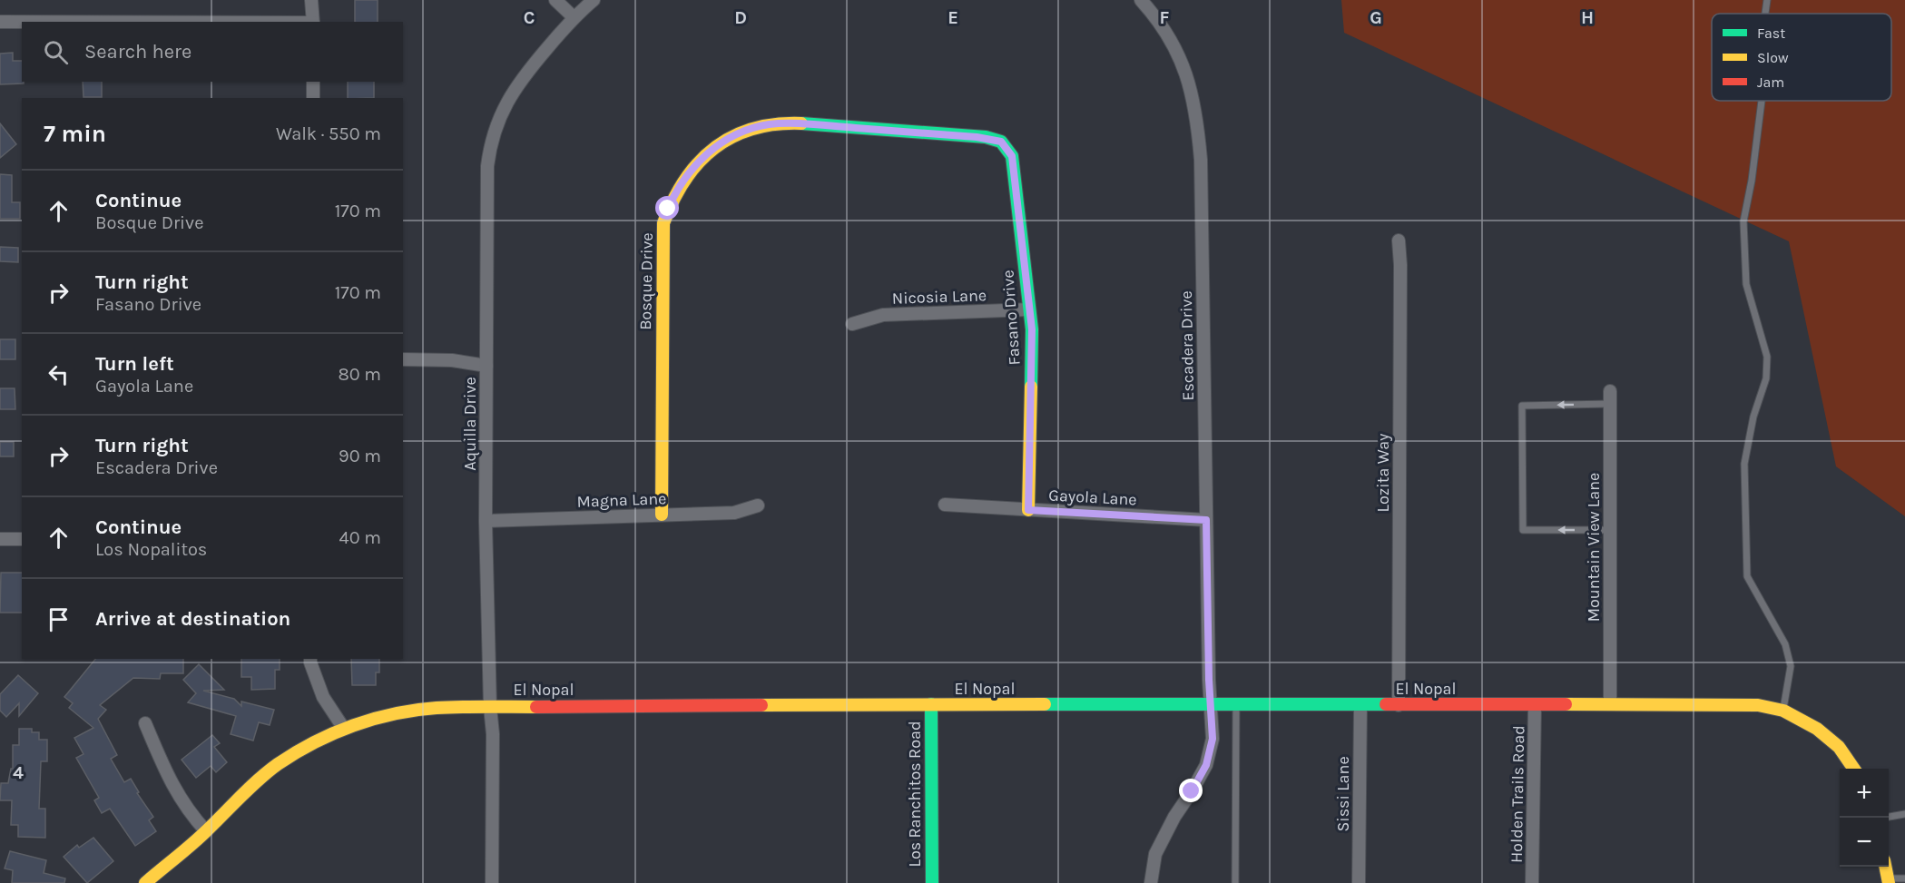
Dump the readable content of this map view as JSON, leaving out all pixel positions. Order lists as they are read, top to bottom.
{
  "streets": {
    "main road": [
      "Bosque Drive",
      "Fasano Drive",
      "El Nopal",
      "Los Ranchitos Road"
    ],
    "street": [
      "Nicosia Lane",
      "Escadera Drive",
      "Aquilla Drive",
      "Lozita Way",
      "Gayola Lane",
      "Magna Lane",
      "Mountain View Lane",
      "Sissi Lane",
      "Holden Trails Road"
    ]
  },
  "crossings": [
    ["Bosque Drive", "Fasano Drive"],
    ["Bosque Drive", "Magna Lane"],
    ["Nicosia Lane", "Fasano Drive"],
    ["Fasano Drive", "Gayola Lane"],
    ["Escadera Drive", "Gayola Lane"],
    ["Escadera Drive", "El Nopal"],
    ["Aquilla Drive", "Magna Lane"],
    ["Aquilla Drive", "El Nopal"],
    ["Lozita Way", "El Nopal"],
    ["Mountain View Lane", "El Nopal"],
    ["El Nopal", "Los Ranchitos Road"],
    ["El Nopal", "Sissi Lane"],
    ["El Nopal", "Holden Trails Road"]
  ],
  "legend": ["Fast", "Slow", "Jam"],
  "page": {
    "search": "Search here",
    "heading": ["7 min", "Walk · 550 m"],
    "list": [
      ["Continue", "Bosque Drive", "170 m"],
      ["Turn right", "Fasano Drive", "170 m"],
      ["Turn left", "Gayola Lane", "80 m"],
      ["Turn right", "Escadera Drive", "90 m"],
      ["Continue", "Los Nopalitos", "40 m"],
      "Arrive at destination"
    ],
    "map_buttons": ["+", "−"]
  },
  "grid": {
    "columns": [
      "C",
      "D",
      "E",
      "F",
      "G",
      "H"
    ],
    "rows": ["4"]
  }
}
